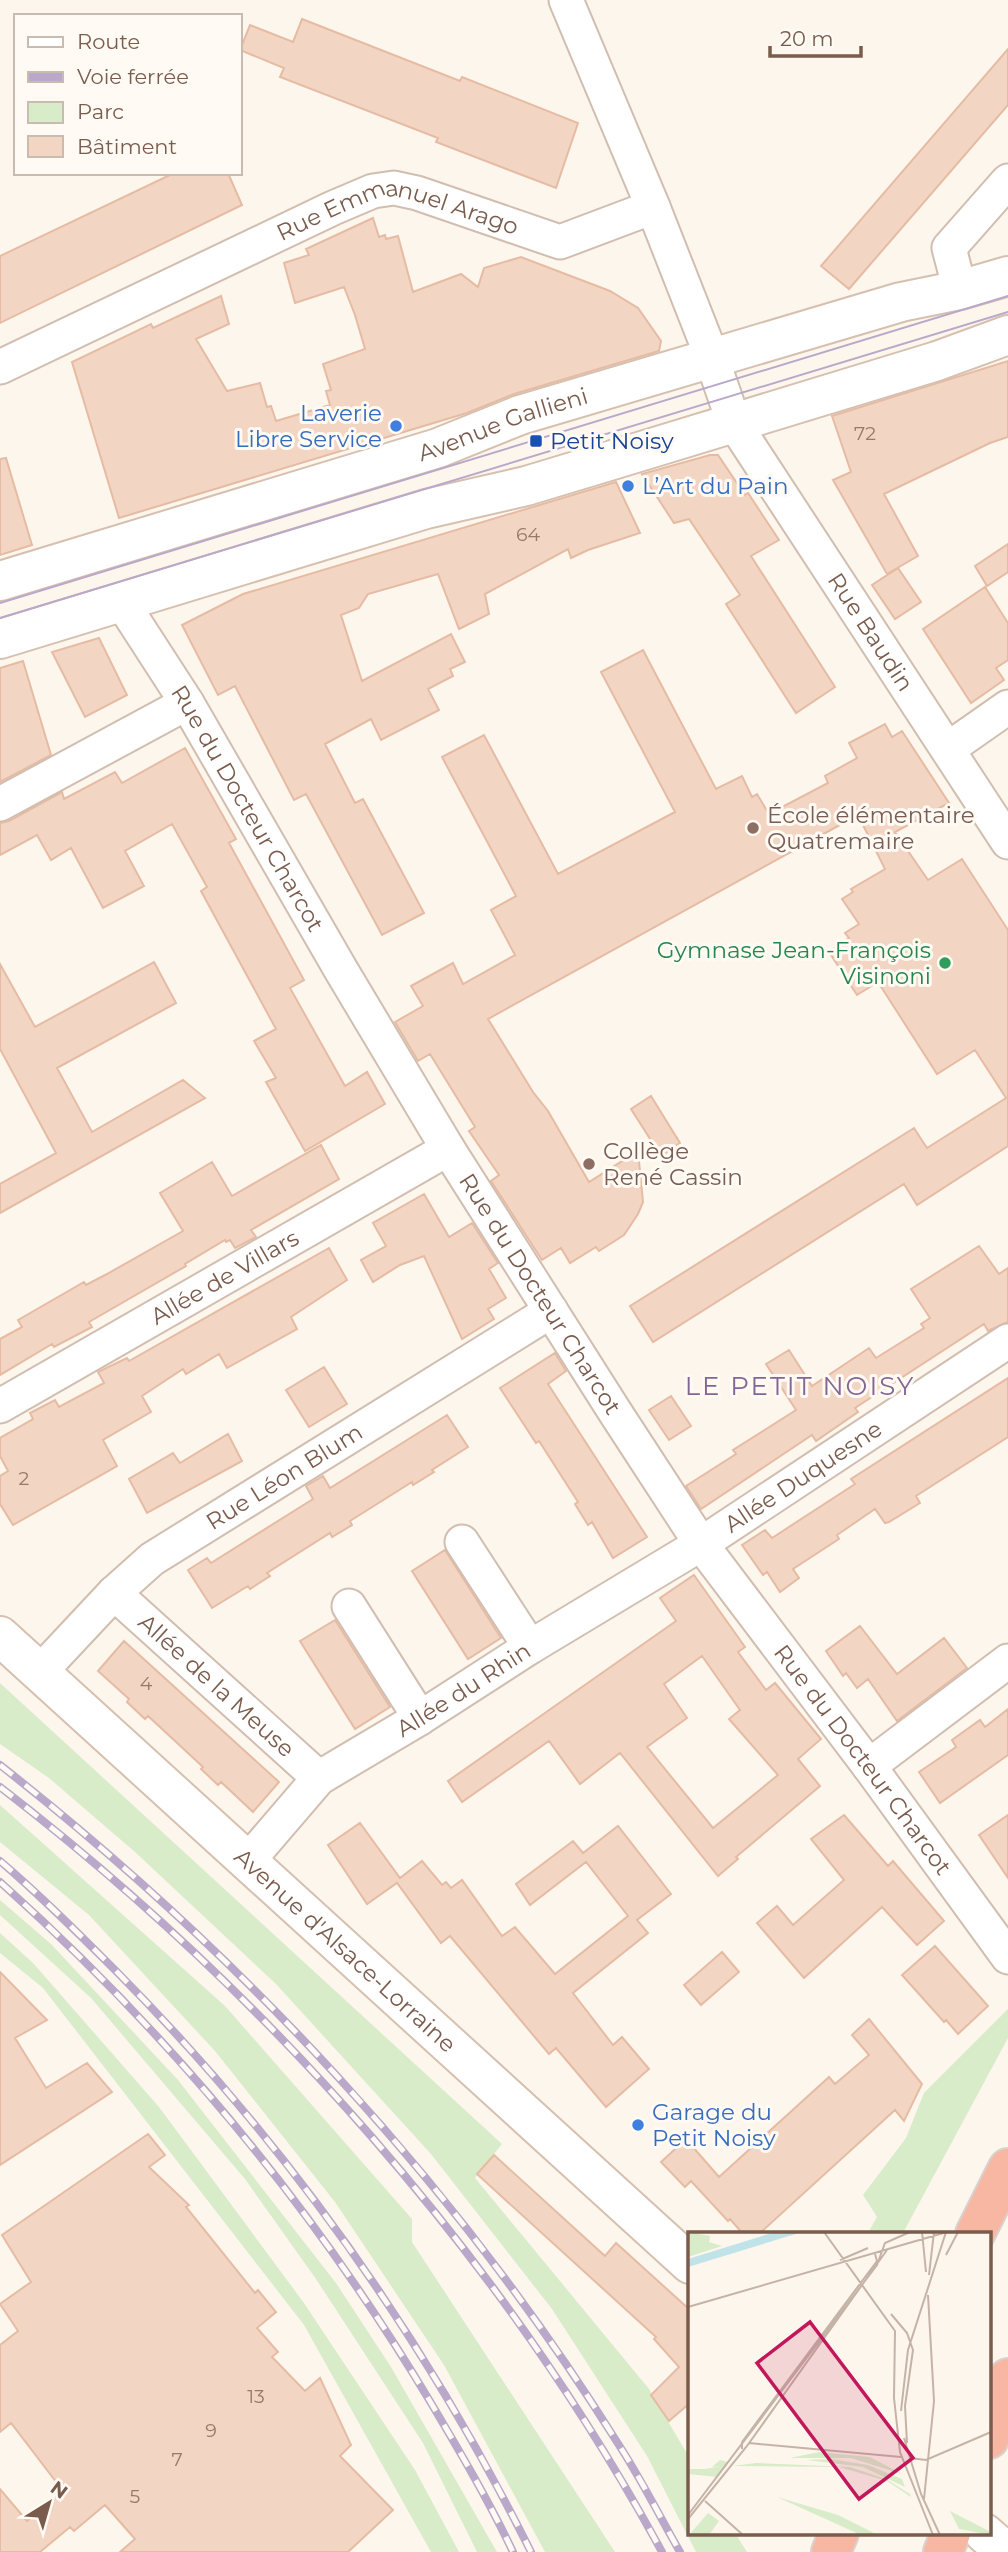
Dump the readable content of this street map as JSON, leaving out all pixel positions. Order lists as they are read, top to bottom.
{
  "streets": {
    "street": [
      "Rue Emmanuel Arago",
      "Avenue Gallieni",
      "Rue Baudin",
      "Rue du Docteur Charcot",
      "Allée de Villars",
      "Rue Léon Blum",
      "Allée Duquesne",
      "Allée de la Meuse",
      "Allée du Rhin",
      "Avenue d'Alsace-Lorraine"
    ]
  },
  "crossings": [
    ["Avenue Gallieni", "Rue Baudin"],
    ["Rue du Docteur Charcot", "Allée de Villars"],
    ["Rue du Docteur Charcot", "Rue Léon Blum"],
    ["Rue du Docteur Charcot", "Allée Duquesne"],
    ["Rue du Docteur Charcot", "Allée du Rhin"],
    ["Rue Léon Blum", "Allée de la Meuse"],
    ["Rue Léon Blum", "Avenue d'Alsace-Lorraine"],
    ["Allée Duquesne", "Allée du Rhin"],
    ["Allée de la Meuse", "Allée du Rhin"],
    ["Allée du Rhin", "Avenue d'Alsace-Lorraine"]
  ],
  "districts": ["LE PETIT NOISY"],
  "places": {
    "other": [
      "Laverie Libre Service",
      "L’Art du Pain",
      "École élémentaire Quatremaire",
      "Gymnase Jean-François Visinoni",
      "Collège René Cassin",
      "Garage du Petit Noisy"
    ],
    "transit": ["Petit Noisy"]
  },
  "house_numbers": [
    "72",
    "64",
    "2",
    "4",
    "13",
    "9",
    "7",
    "5"
  ],
  "legend": [
    "Route",
    "Voie ferrée",
    "Parc",
    "Bâtiment"
  ],
  "scale_bar": "20 m",
  "north": "top right"
}
